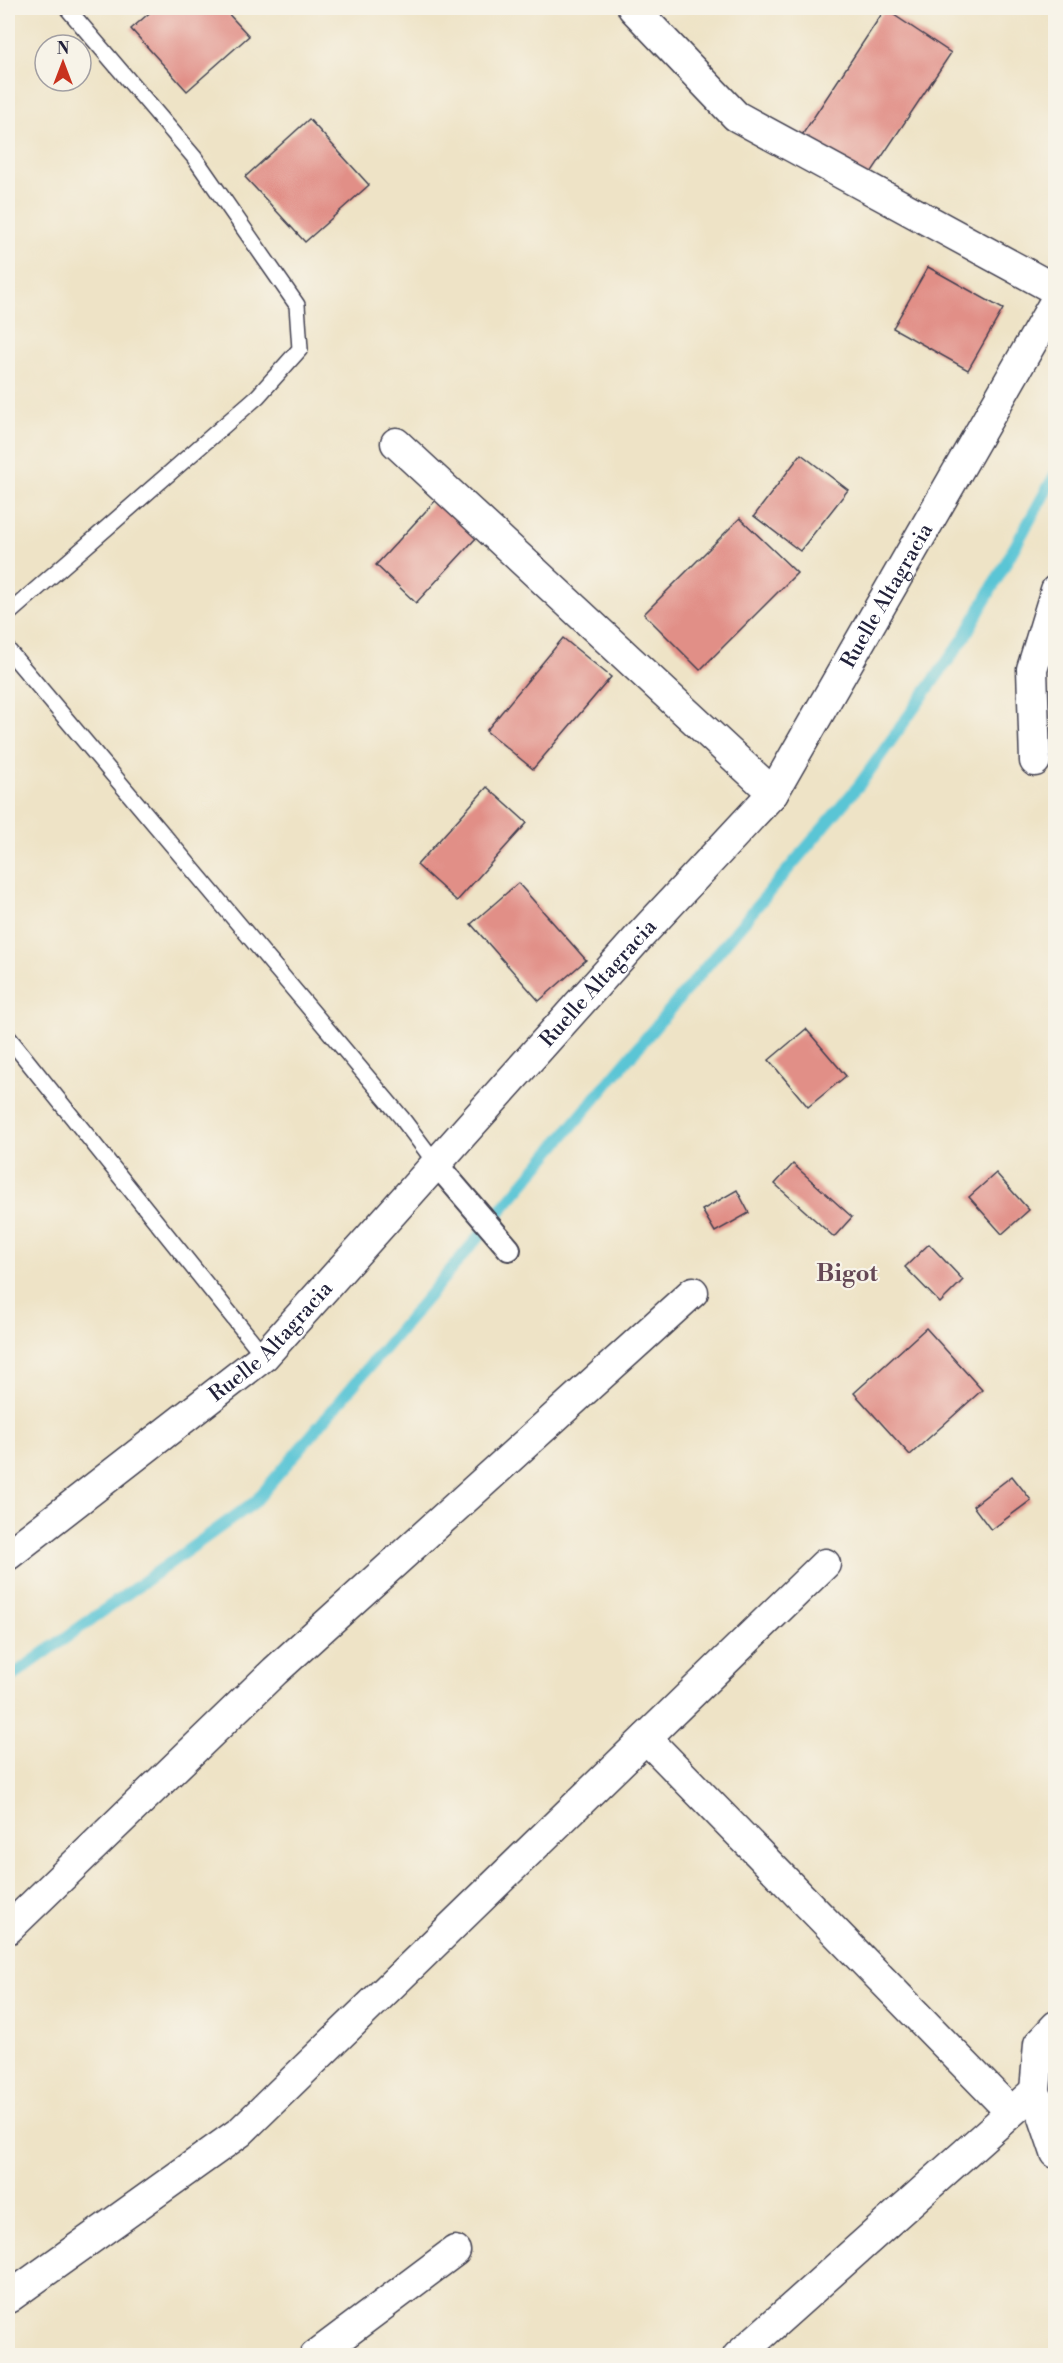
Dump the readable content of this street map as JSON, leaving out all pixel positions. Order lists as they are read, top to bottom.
{
  "streets": {
    "street": ["Ruelle Altagracia"]
  },
  "districts": ["Bigot"],
  "north": "top"
}
